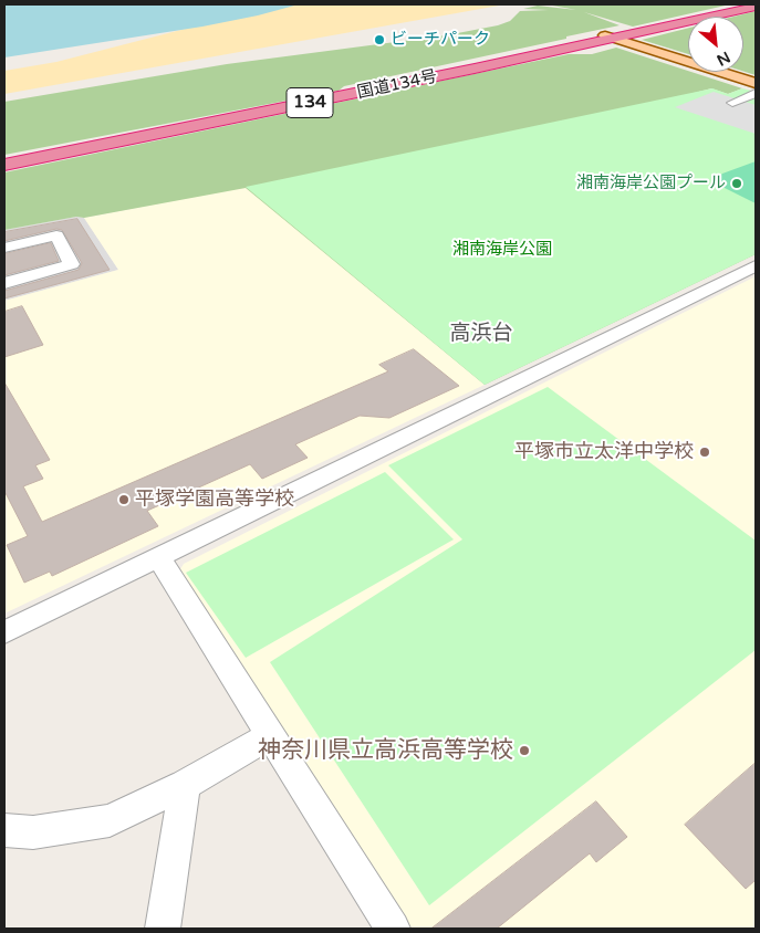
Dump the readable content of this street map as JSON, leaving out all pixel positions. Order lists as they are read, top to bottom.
{
  "streets": {
    "highway": ["国道134号", "134"]
  },
  "districts": ["高浜台"],
  "parks": ["湘南海岸公園"],
  "places": [
    "ビーチパーク",
    "湘南海岸公園プール",
    "平塚市立太洋中学校",
    "平塚学園高等学校",
    "神奈川県立高浜高等学校"
  ],
  "north": "bottom right"
}
